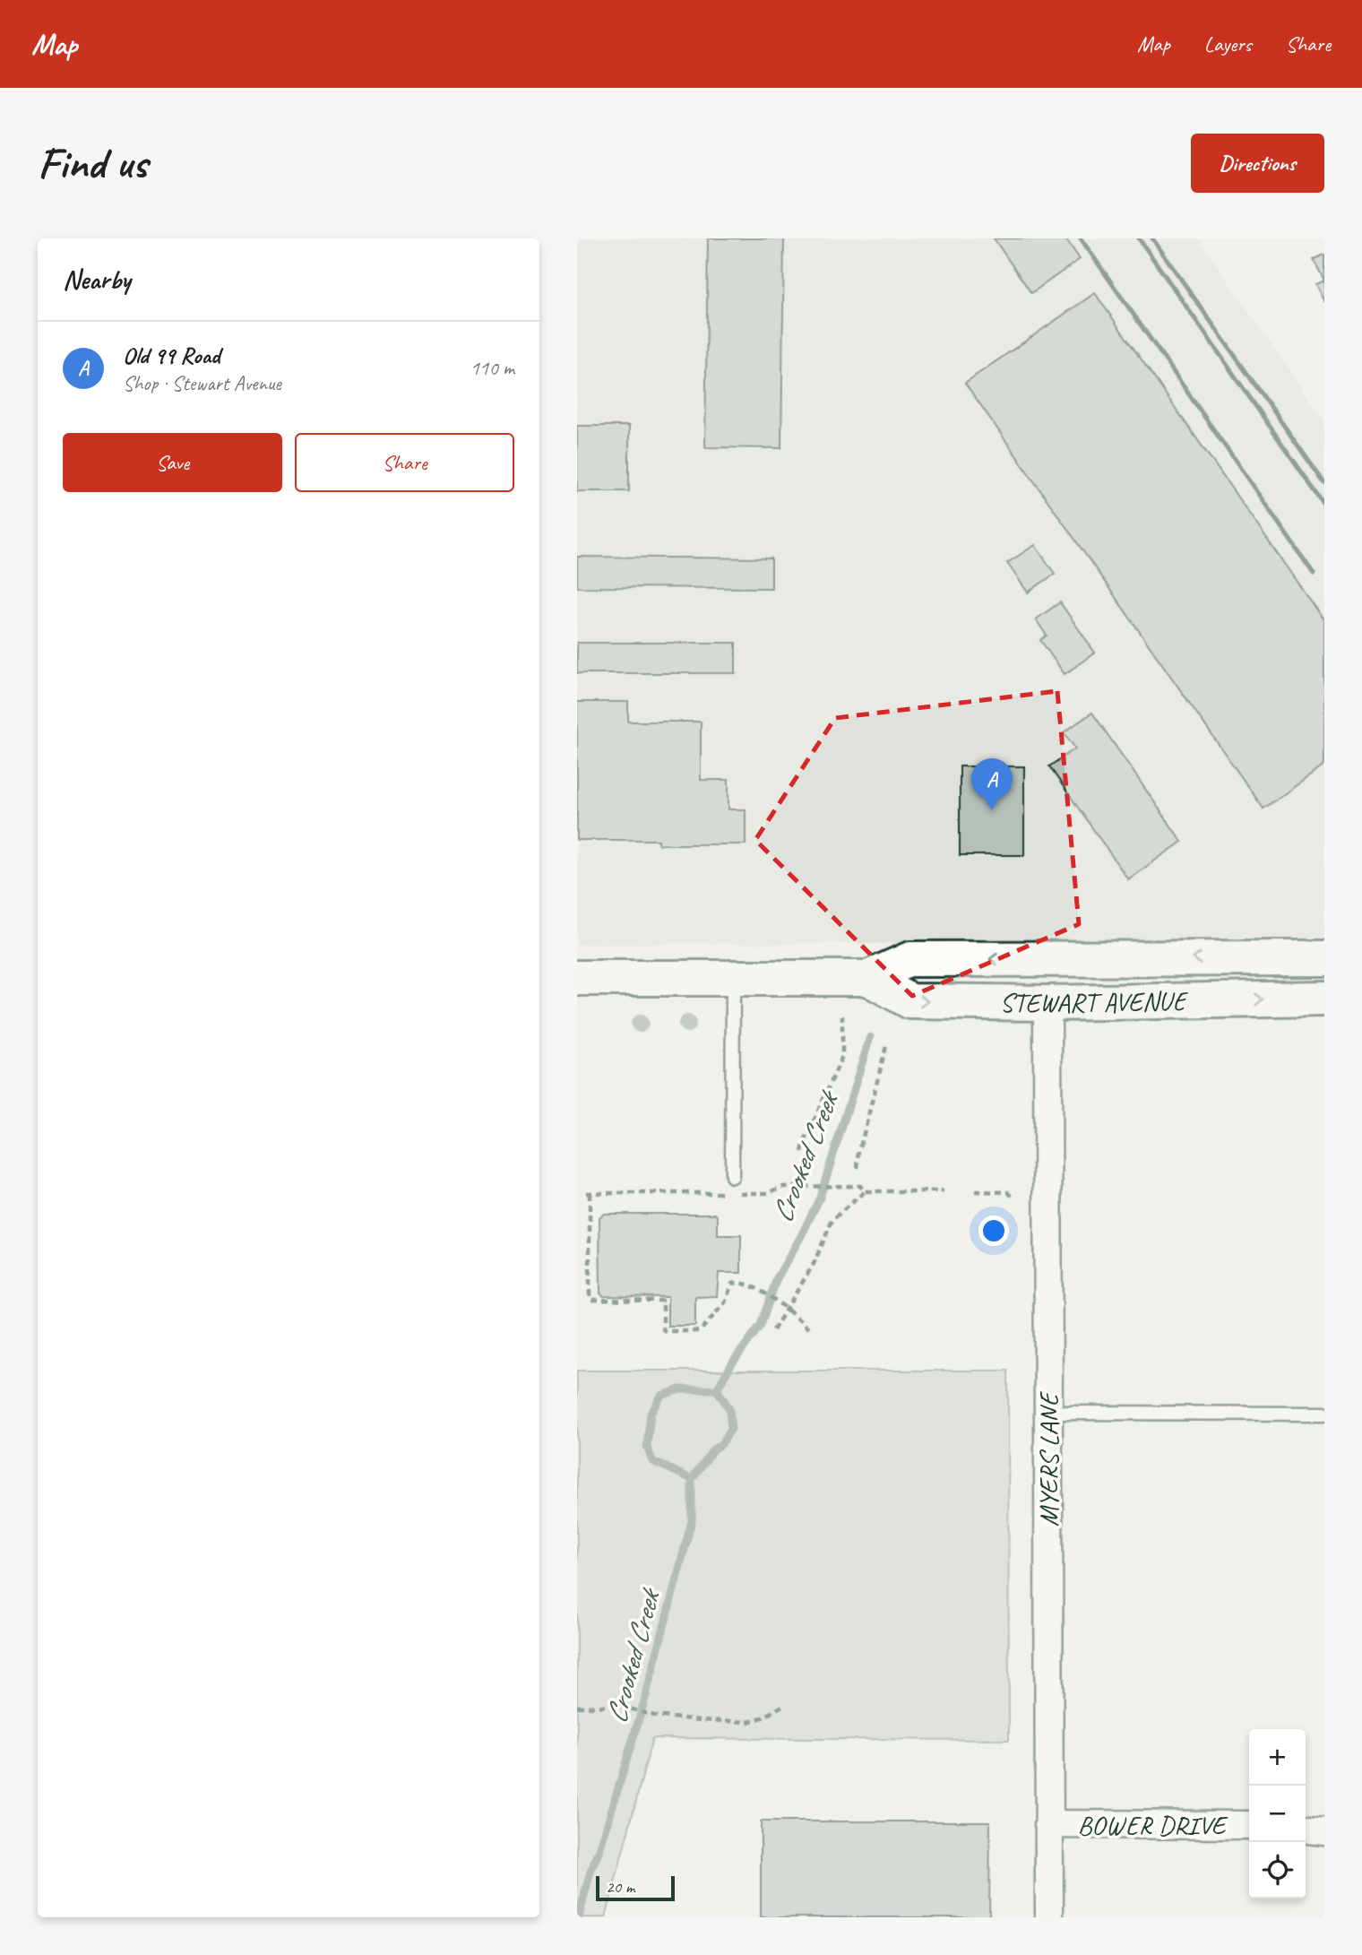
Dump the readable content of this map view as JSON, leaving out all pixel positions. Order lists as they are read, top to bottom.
{
  "streets": {
    "main road": ["STEWART AVENUE"],
    "street": ["MYERS LANE", "BOWER DRIVE"]
  },
  "crossings": [
    ["STEWART AVENUE", "MYERS LANE"],
    ["MYERS LANE", "BOWER DRIVE"]
  ],
  "water": ["Crooked Creek"],
  "scale_bar": "20 m",
  "page": {
    "header": "Map",
    "nav": ["Map", "Layers", "Share"],
    "buttons": [
      "Directions",
      ["Save", "Share"]
    ],
    "title": "Find us",
    "heading": "Nearby",
    "list": [
      {
        "mark": "A",
        "name": "Old 99 Road",
        "note": "Shop · Stewart Avenue",
        "value": "110 m"
      }
    ],
    "pins": "A",
    "map_buttons": ["+", "−"],
    "scale": "20 m"
  }
}
